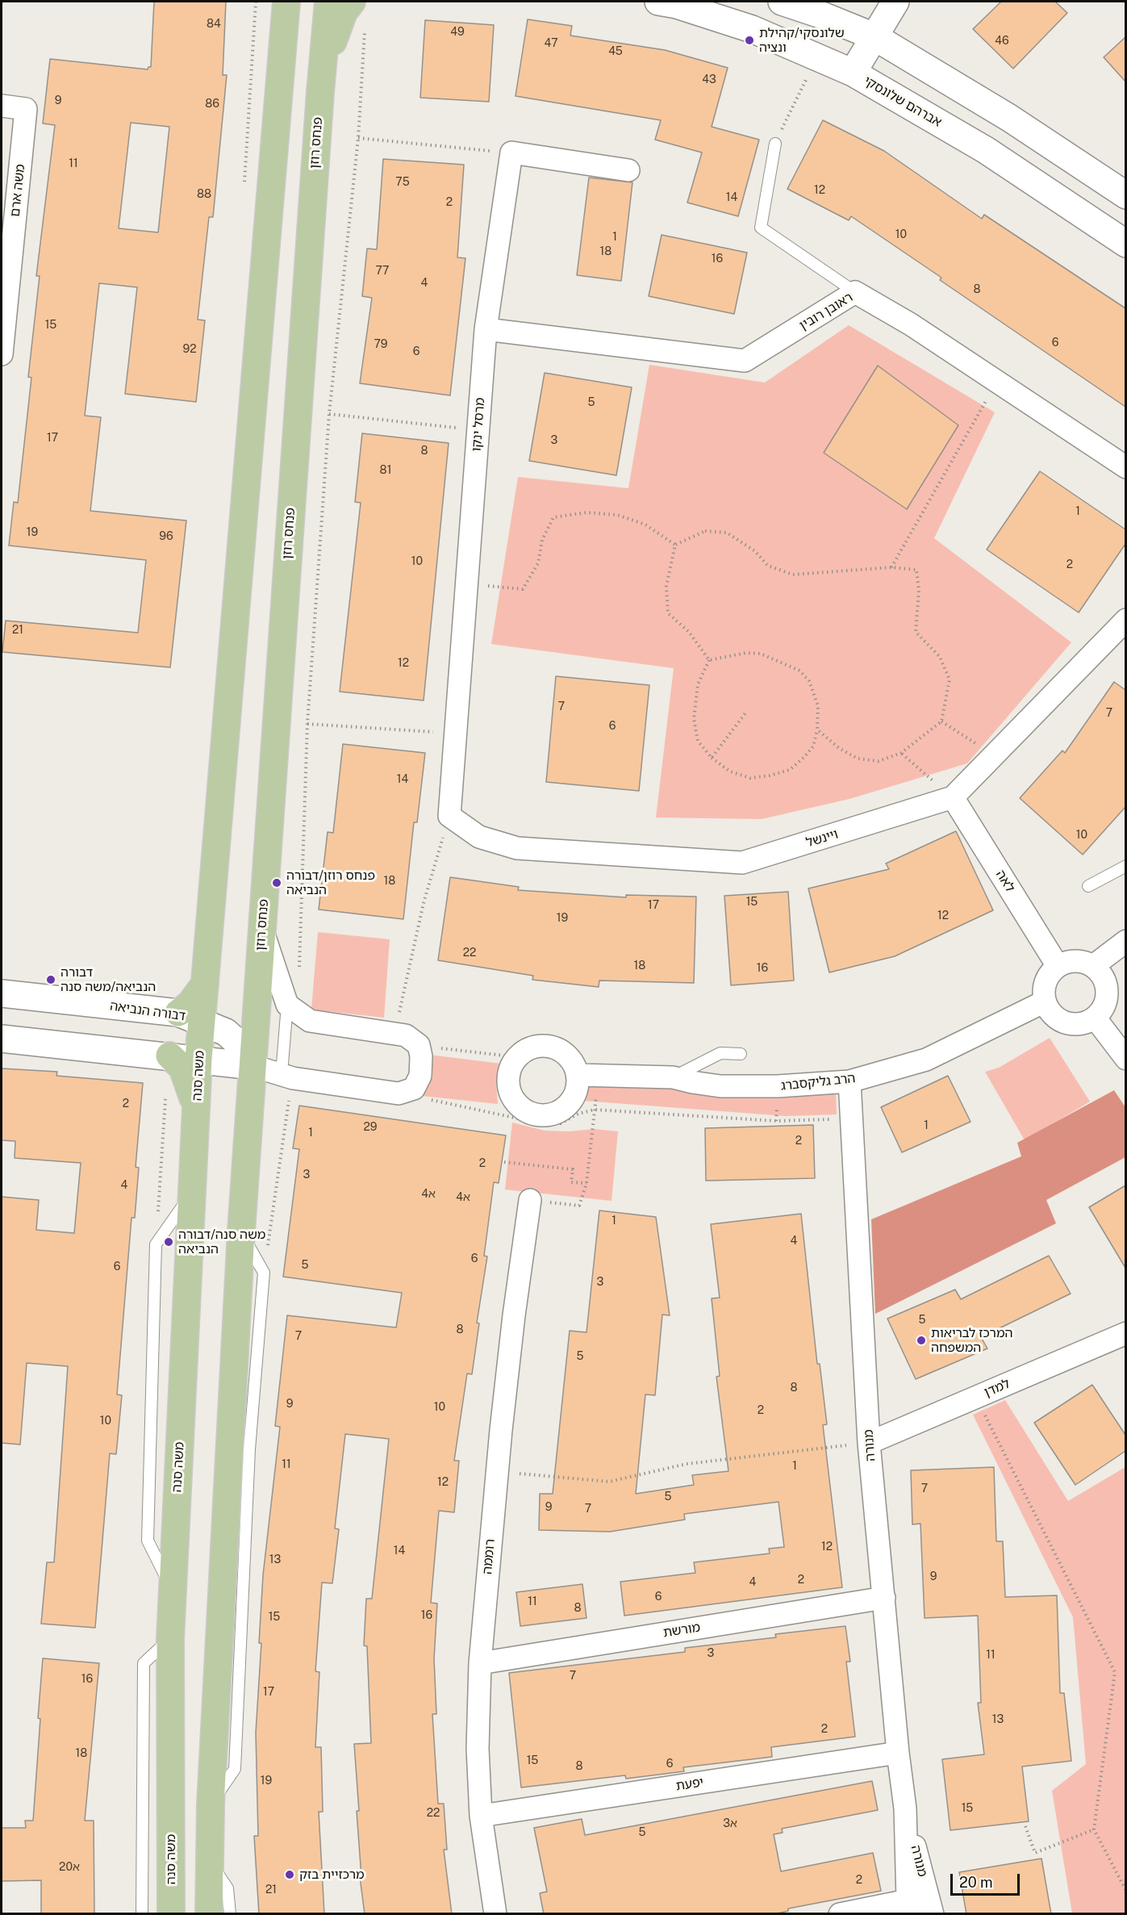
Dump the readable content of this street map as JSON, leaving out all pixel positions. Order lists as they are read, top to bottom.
{
  "streets": {
    "main road": ["פנחס רוזן", "משה סנה"],
    "street": [
      "אברהם שלונסקי",
      "משה ארם",
      "ראובן רובין",
      "מרסל ינקו",
      "ויינשל",
      "לאה",
      "דבורה הנביאה",
      "הרב גליקסברג",
      "למדן",
      "מנורה",
      "רוממה",
      "מורשת",
      "יפעת"
    ]
  },
  "crossings": [
    ["פנחס רוזן", "דבורה הנביאה"],
    ["ראובן רובין", "מרסל ינקו"],
    ["מרסל ינקו", "ויינשל"],
    ["ויינשל", "לאה"],
    ["לאה", "הרב גליקסברג"],
    ["דבורה הנביאה", "משה סנה"],
    ["הרב גליקסברג", "מנורה"],
    ["למדן", "מנורה"],
    ["מנורה", "מורשת"],
    ["מנורה", "יפעת"],
    ["רוממה", "מורשת"],
    ["רוממה", "יפעת"]
  ],
  "places": [
    "שלונסקי/קהילת ונציה",
    "פנחס רוזן/דבורה הנביאה",
    "דבורה הנביאה/משה סנה",
    "משה סנה/דבורה הנביאה",
    "המרכז לבריאות המשפחה",
    "מרכזיית בזק"
  ],
  "house_numbers": [
    "84",
    "49",
    "46",
    "47",
    "45",
    "43",
    "9",
    "86",
    "11",
    "75",
    "12",
    "88",
    "14",
    "2",
    "10",
    "1",
    "18",
    "16",
    "77",
    "4",
    "8",
    "15",
    "6",
    "79",
    "92",
    "6",
    "5",
    "17",
    "3",
    "8",
    "81",
    "1",
    "19",
    "96",
    "10",
    "2",
    "21",
    "12",
    "7",
    "7",
    "6",
    "14",
    "10",
    "18",
    "15",
    "17",
    "12",
    "19",
    "22",
    "18",
    "16",
    "2",
    "1",
    "29",
    "1",
    "2",
    "2",
    "3",
    "4",
    "4א",
    "4א",
    "1",
    "4",
    "6",
    "5",
    "6",
    "3",
    "5",
    "8",
    "7",
    "5",
    "8",
    "9",
    "10",
    "2",
    "10",
    "11",
    "1",
    "12",
    "7",
    "5",
    "9",
    "7",
    "12",
    "14",
    "13",
    "9",
    "2",
    "4",
    "6",
    "11",
    "8",
    "16",
    "15",
    "3",
    "11",
    "7",
    "16",
    "17",
    "13",
    "2",
    "18",
    "15",
    "6",
    "8",
    "19",
    "15",
    "22",
    "3א",
    "5",
    "20א",
    "2",
    "21"
  ],
  "scale_bar": "20 m"
}
